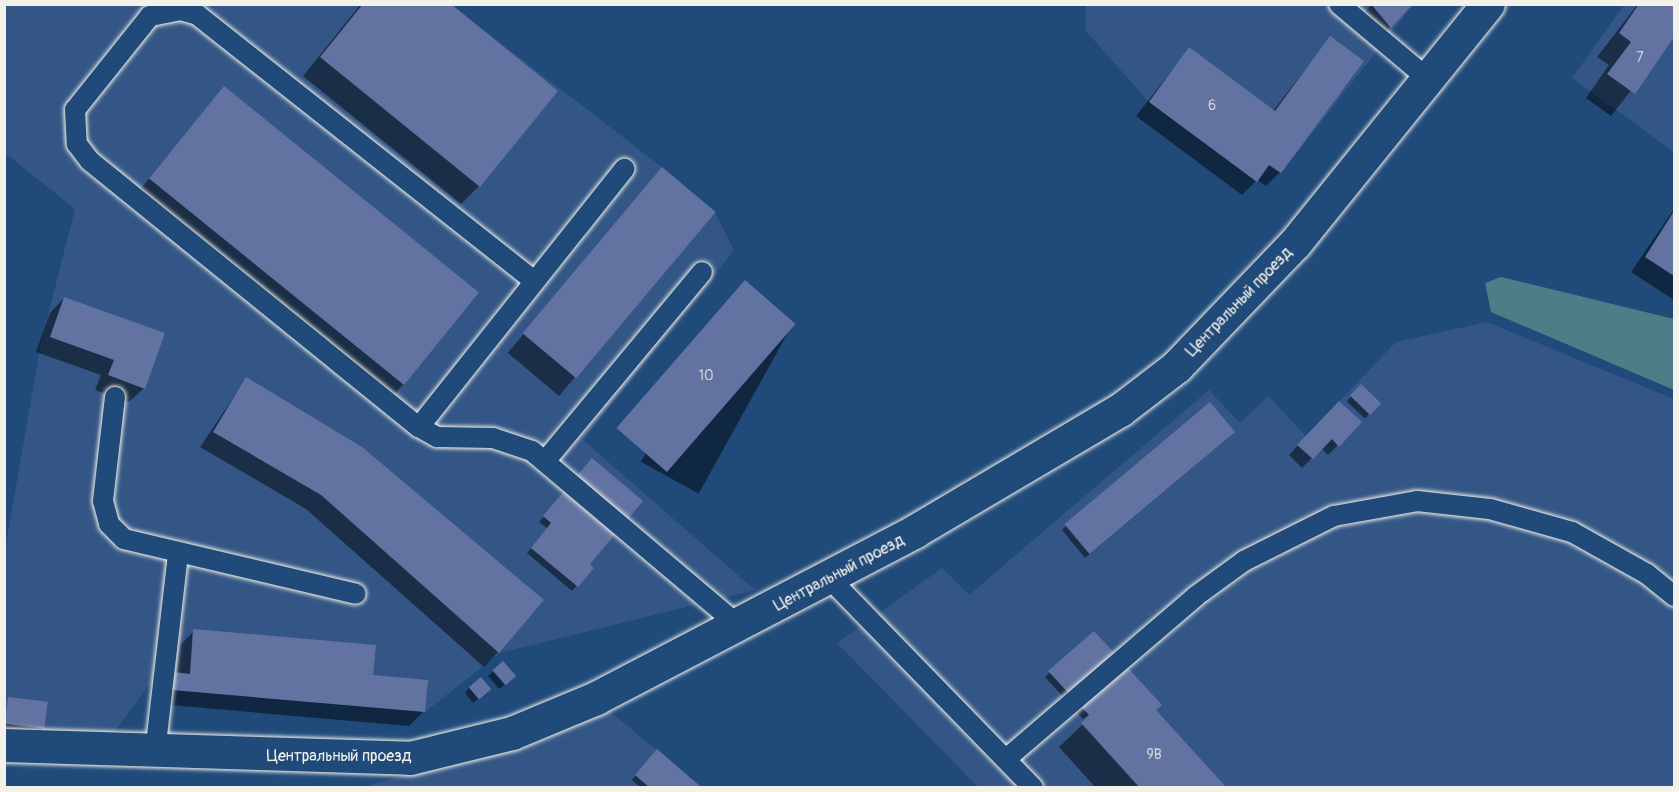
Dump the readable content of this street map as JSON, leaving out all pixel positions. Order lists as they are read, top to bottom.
{
  "streets": {
    "street": ["Центральный проезд"]
  },
  "house_numbers": [
    "7",
    "6",
    "10",
    "9В"
  ]
}
